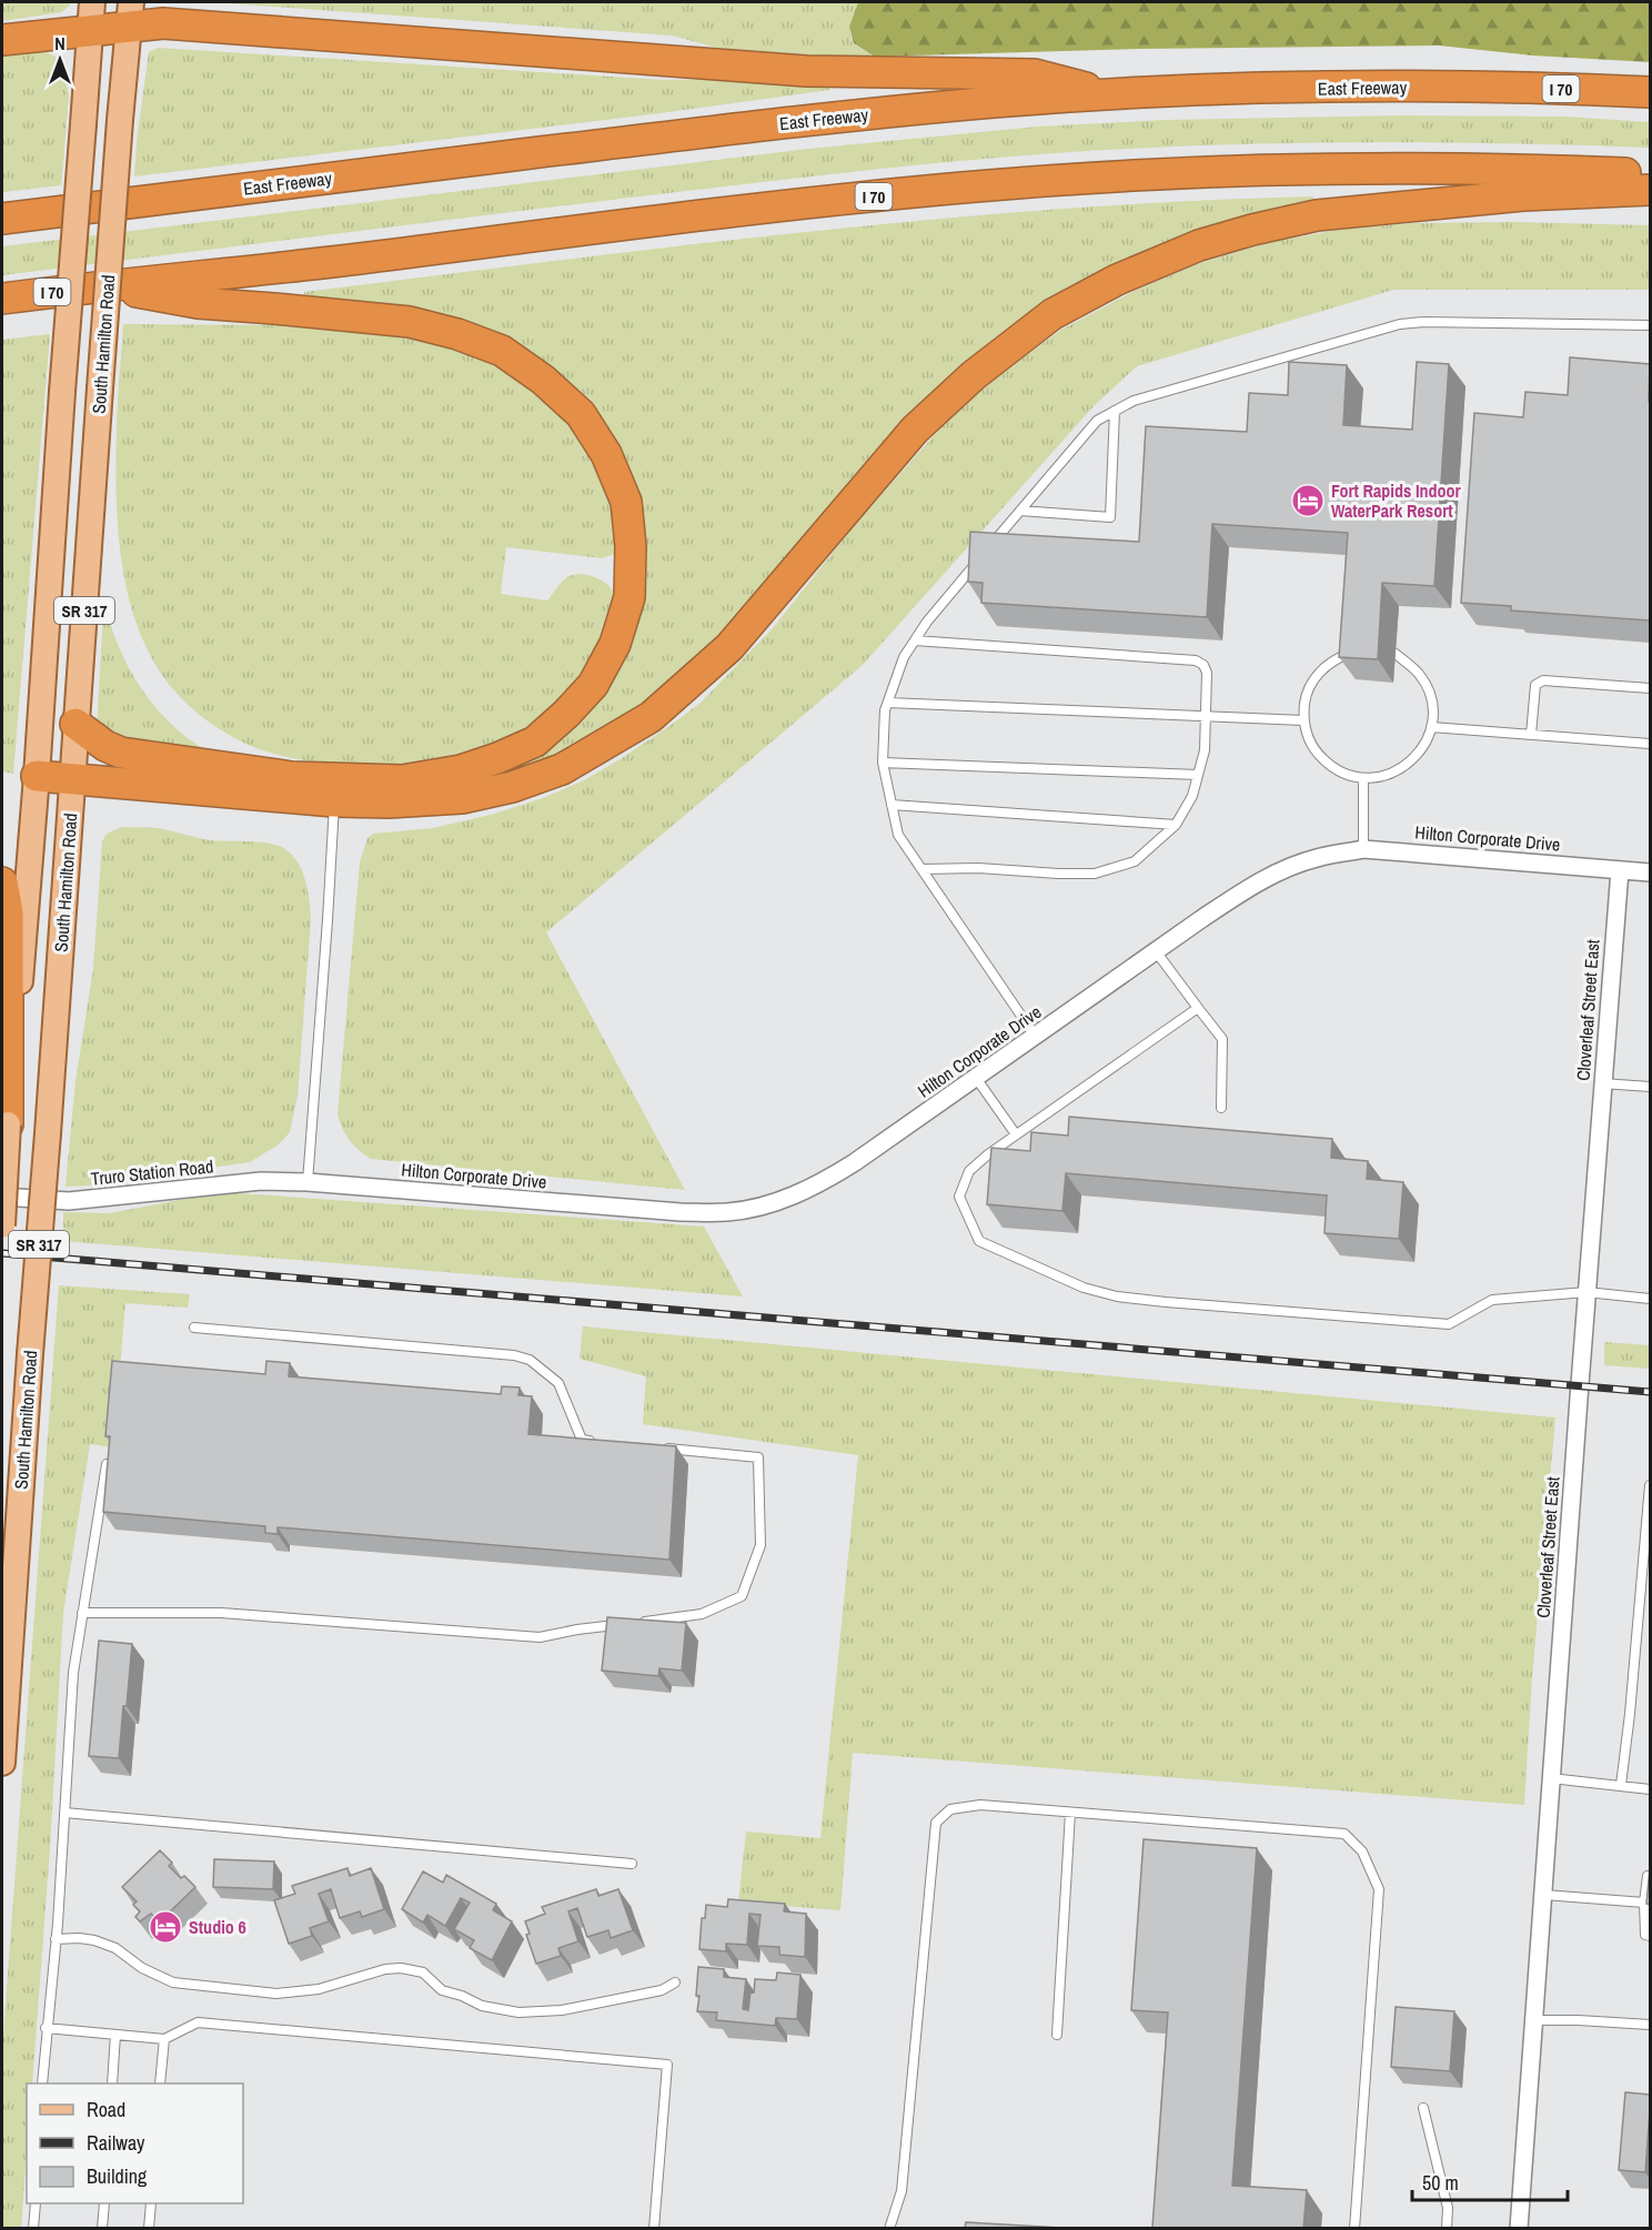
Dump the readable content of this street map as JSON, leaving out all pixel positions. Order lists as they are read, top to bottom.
{
  "streets": {
    "highway": ["East Freeway", "I 70"],
    "main road": ["South Hamilton Road", "SR 317"],
    "street": ["Hilton Corporate Drive", "Cloverleaf Street East", "Truro Station Road"]
  },
  "crossings": [
    ["Hilton Corporate Drive", "Cloverleaf Street East"],
    ["Hilton Corporate Drive", "Truro Station Road"]
  ],
  "places": {
    "hotel": ["Fort Rapids Indoor WaterPark Resort", "Studio 6"]
  },
  "legend": ["Road", "Railway", "Building"],
  "scale_bar": "50 m",
  "north": "top"
}
